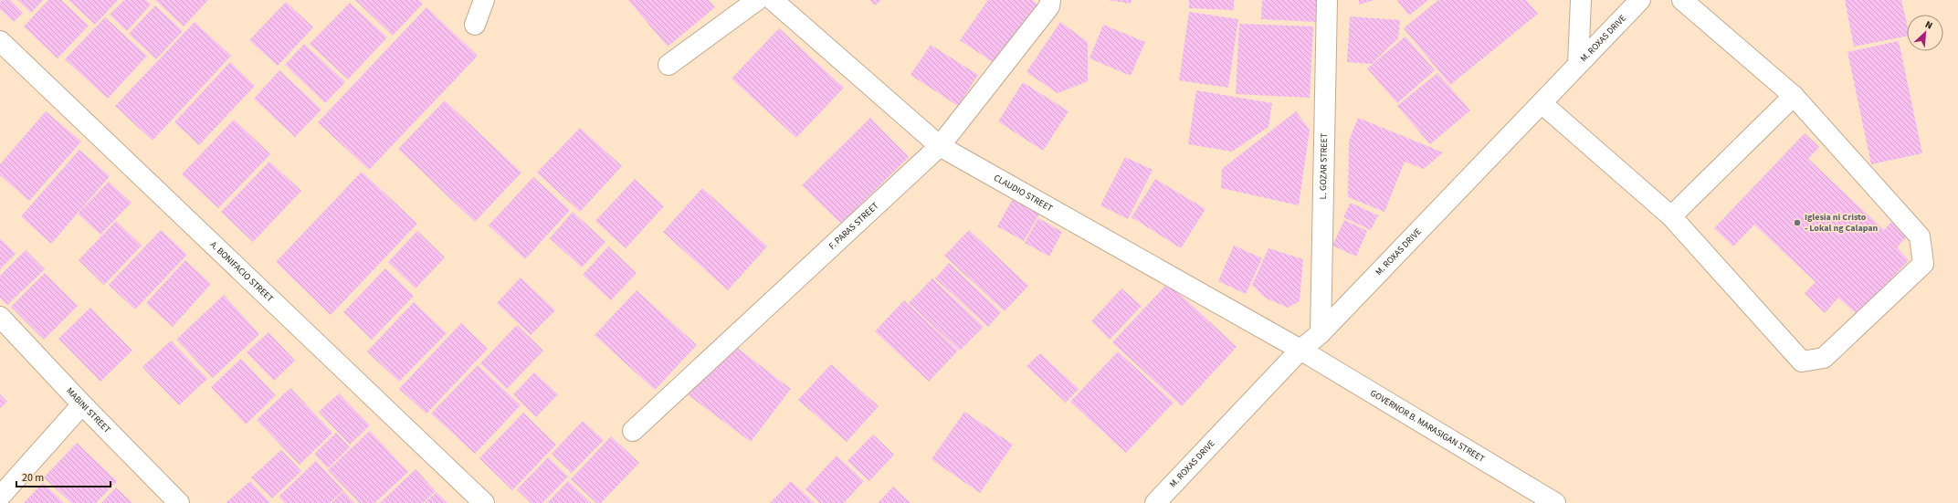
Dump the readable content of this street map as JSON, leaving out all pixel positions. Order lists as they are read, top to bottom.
{
  "streets": {
    "street": [
      "M. ROXAS DRIVE",
      "L. GOZAR STREET",
      "CLAUDIO STREET",
      "F. PARAS STREET",
      "A. BONIFACIO STREET",
      "MABINI STREET",
      "GOVERNOR B. MARASIGAN STREET"
    ]
  },
  "crossings": [
    ["M. ROXAS DRIVE", "L. GOZAR STREET"],
    ["M. ROXAS DRIVE", "CLAUDIO STREET"],
    ["M. ROXAS DRIVE", "GOVERNOR B. MARASIGAN STREET"],
    ["CLAUDIO STREET", "F. PARAS STREET"],
    ["CLAUDIO STREET", "GOVERNOR B. MARASIGAN STREET"]
  ],
  "places": ["Iglesia ni Cristo - Lokal ng Calapan"],
  "scale_bar": "20 m",
  "north": "top right"
}
